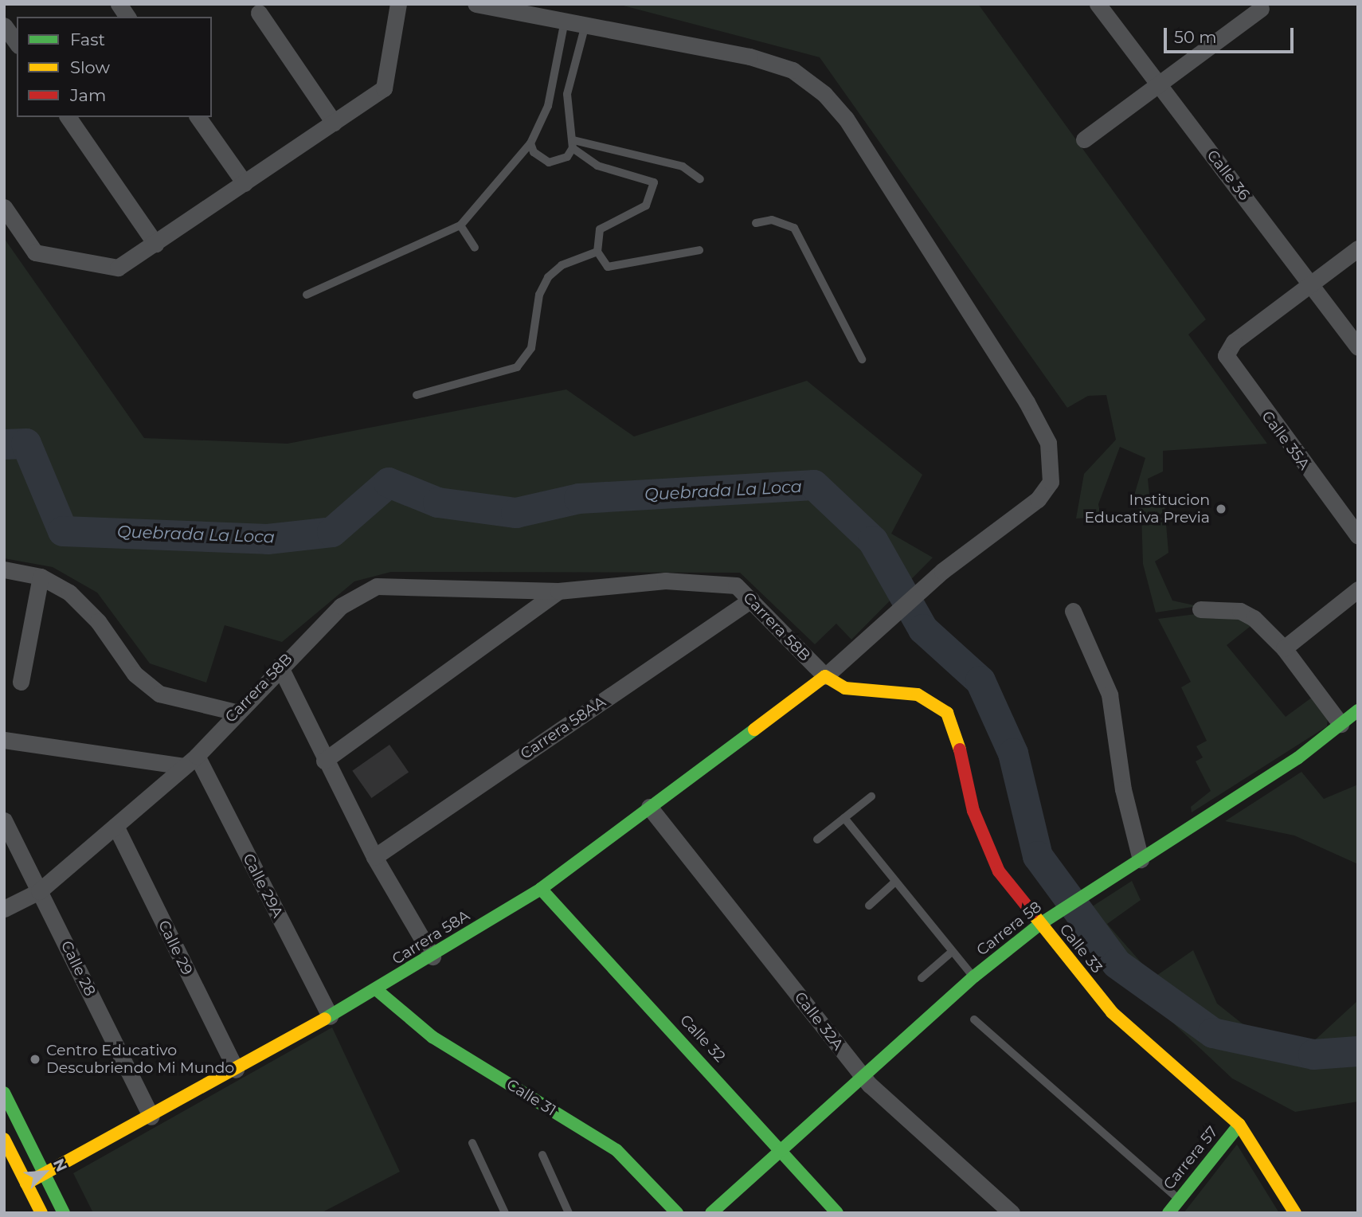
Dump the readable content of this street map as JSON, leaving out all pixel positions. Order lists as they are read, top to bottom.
{
  "streets": {
    "street": [
      "Calle 36",
      "Calle 35A",
      "Carrera 58B",
      "Carrera 58AA",
      "Calle 29A",
      "Carrera 58",
      "Carrera 58A",
      "Calle 29",
      "Calle 33",
      "Calle 28",
      "Calle 32A",
      "Calle 32",
      "Calle 31",
      "Carrera 57"
    ]
  },
  "crossings": [
    ["Calle 36", "Calle 35A"],
    ["Carrera 58B", "Carrera 58AA"],
    ["Carrera 58B", "Calle 29A"],
    ["Carrera 58B", "Carrera 58A"],
    ["Carrera 58B", "Calle 29"],
    ["Carrera 58B", "Calle 33"],
    ["Carrera 58B", "Calle 28"],
    ["Calle 29A", "Carrera 58A"],
    ["Carrera 58", "Calle 33"],
    ["Carrera 58", "Calle 32A"],
    ["Carrera 58", "Calle 32"],
    ["Carrera 58A", "Calle 29"],
    ["Carrera 58A", "Calle 33"],
    ["Carrera 58A", "Calle 28"],
    ["Carrera 58A", "Calle 32A"],
    ["Carrera 58A", "Calle 32"],
    ["Carrera 58A", "Calle 31"],
    ["Calle 33", "Carrera 57"]
  ],
  "water": ["Quebrada La Loca"],
  "places": ["Institucion Educativa Previa", "Centro Educativo Descubriendo Mi Mundo"],
  "legend": ["Fast", "Slow", "Jam"],
  "scale_bar": "50 m",
  "north": "top right"
}
